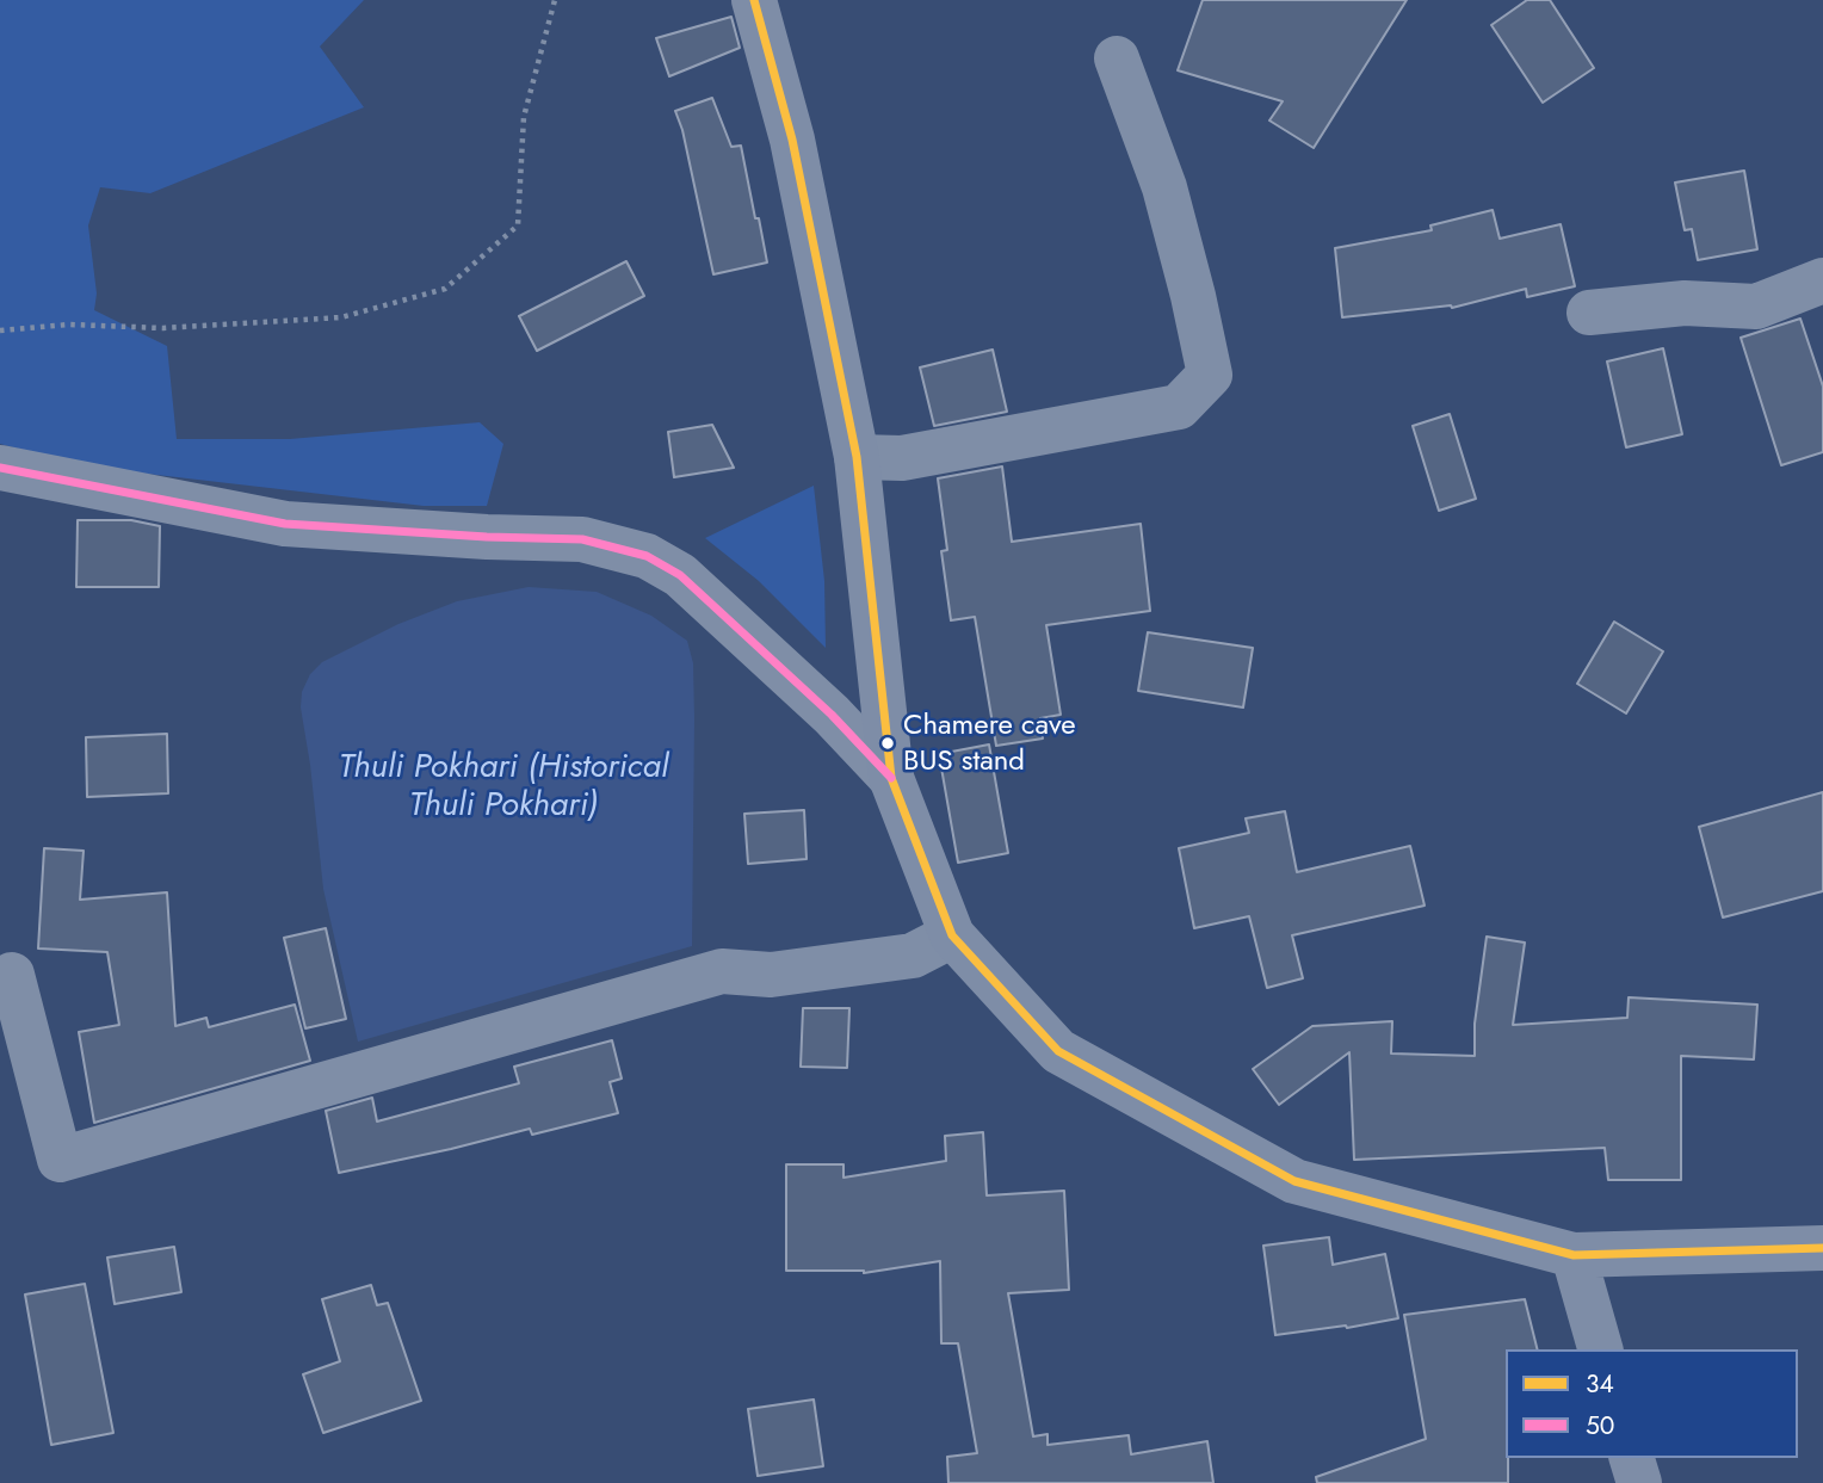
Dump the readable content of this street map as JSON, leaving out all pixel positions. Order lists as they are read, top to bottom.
{
  "water": ["Thuli Pokhari (Historical Thuli Pokhari)"],
  "places": ["Chamere cave BUS stand"],
  "lines": ["transit line 34", "transit line 50"],
  "legend": ["34", "50"]
}
